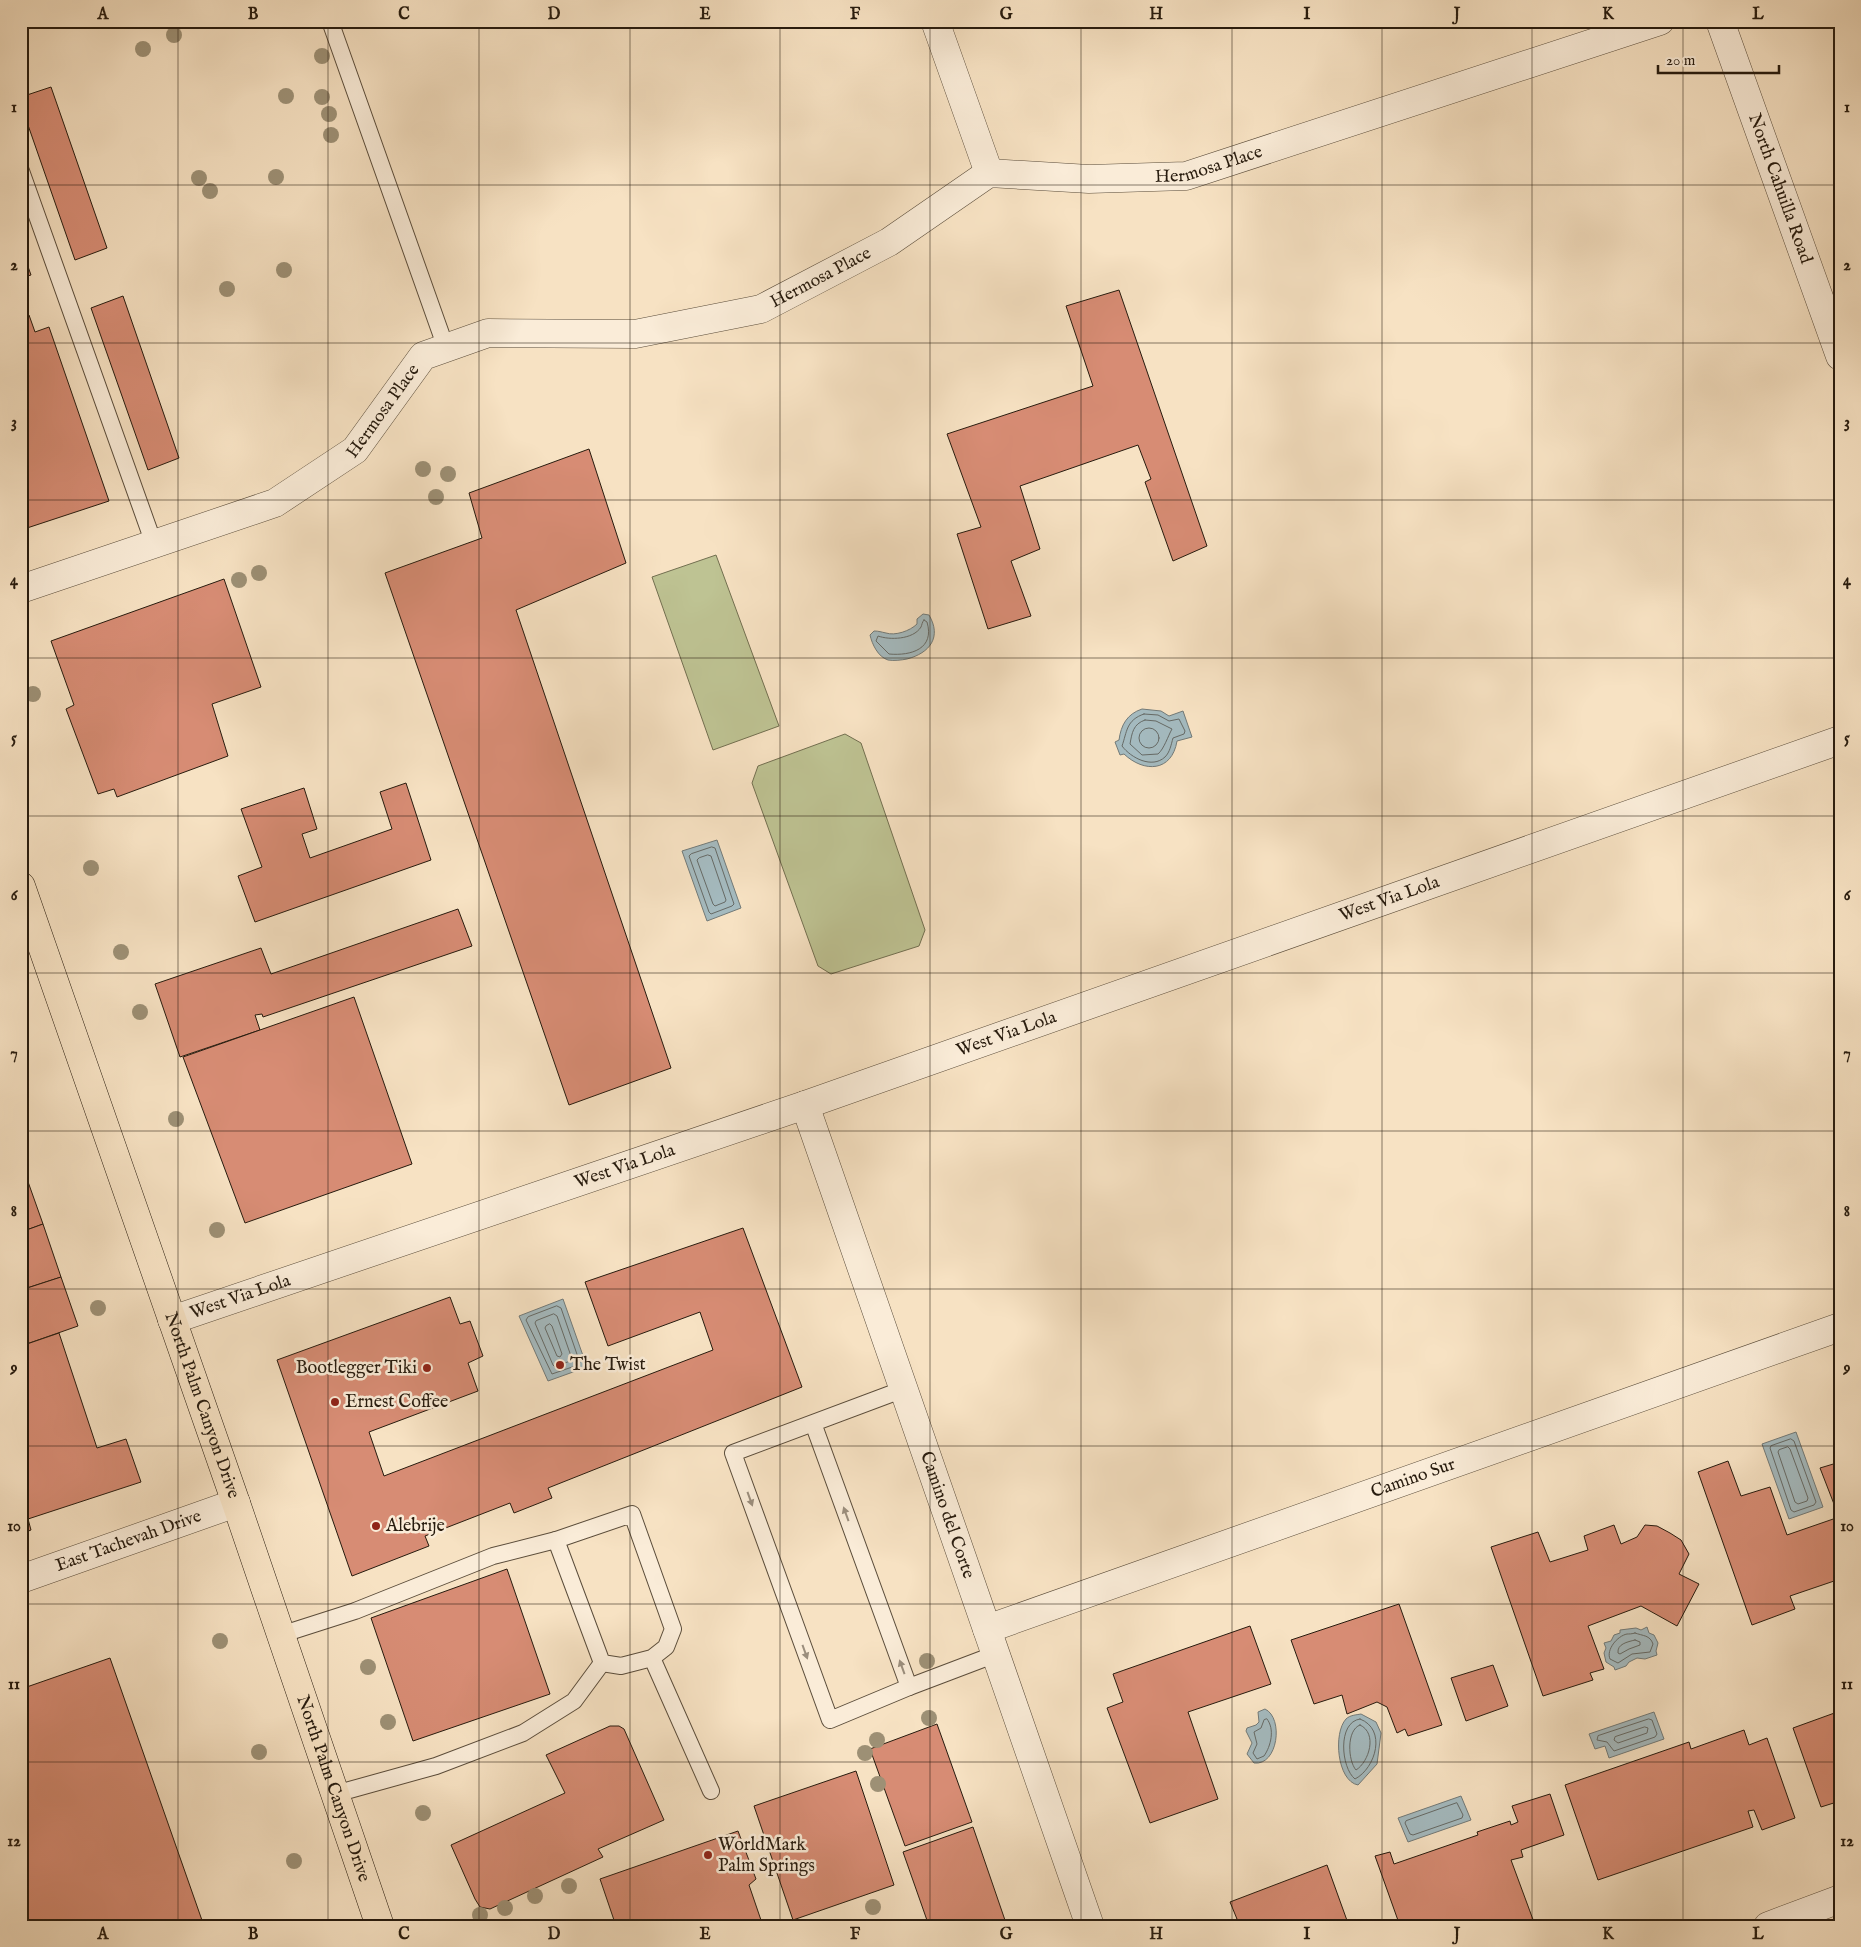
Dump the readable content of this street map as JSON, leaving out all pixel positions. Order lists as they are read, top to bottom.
{
  "streets": {
    "main road": ["North Palm Canyon Drive"],
    "street": [
      "Hermosa Place",
      "North Cahuilla Road",
      "West Via Lola",
      "Camino Sur",
      "Camino del Corte",
      "East Tachevah Drive"
    ]
  },
  "crossings": [
    ["West Via Lola", "North Palm Canyon Drive"],
    ["West Via Lola", "Camino del Corte"],
    ["North Palm Canyon Drive", "East Tachevah Drive"],
    ["Camino Sur", "Camino del Corte"]
  ],
  "places": [
    "The Twist",
    "Bootlegger Tiki",
    "Ernest Coffee",
    "Alebrije",
    "WorldMark Palm Springs"
  ],
  "scale_bar": "20 m",
  "grid": {
    "columns": [
      "A",
      "B",
      "C",
      "D",
      "E",
      "F",
      "G",
      "H",
      "I",
      "J",
      "K",
      "L"
    ],
    "rows": [
      "1",
      "2",
      "3",
      "4",
      "5",
      "6",
      "7",
      "8",
      "9",
      "10",
      "11",
      "12"
    ]
  }
}
